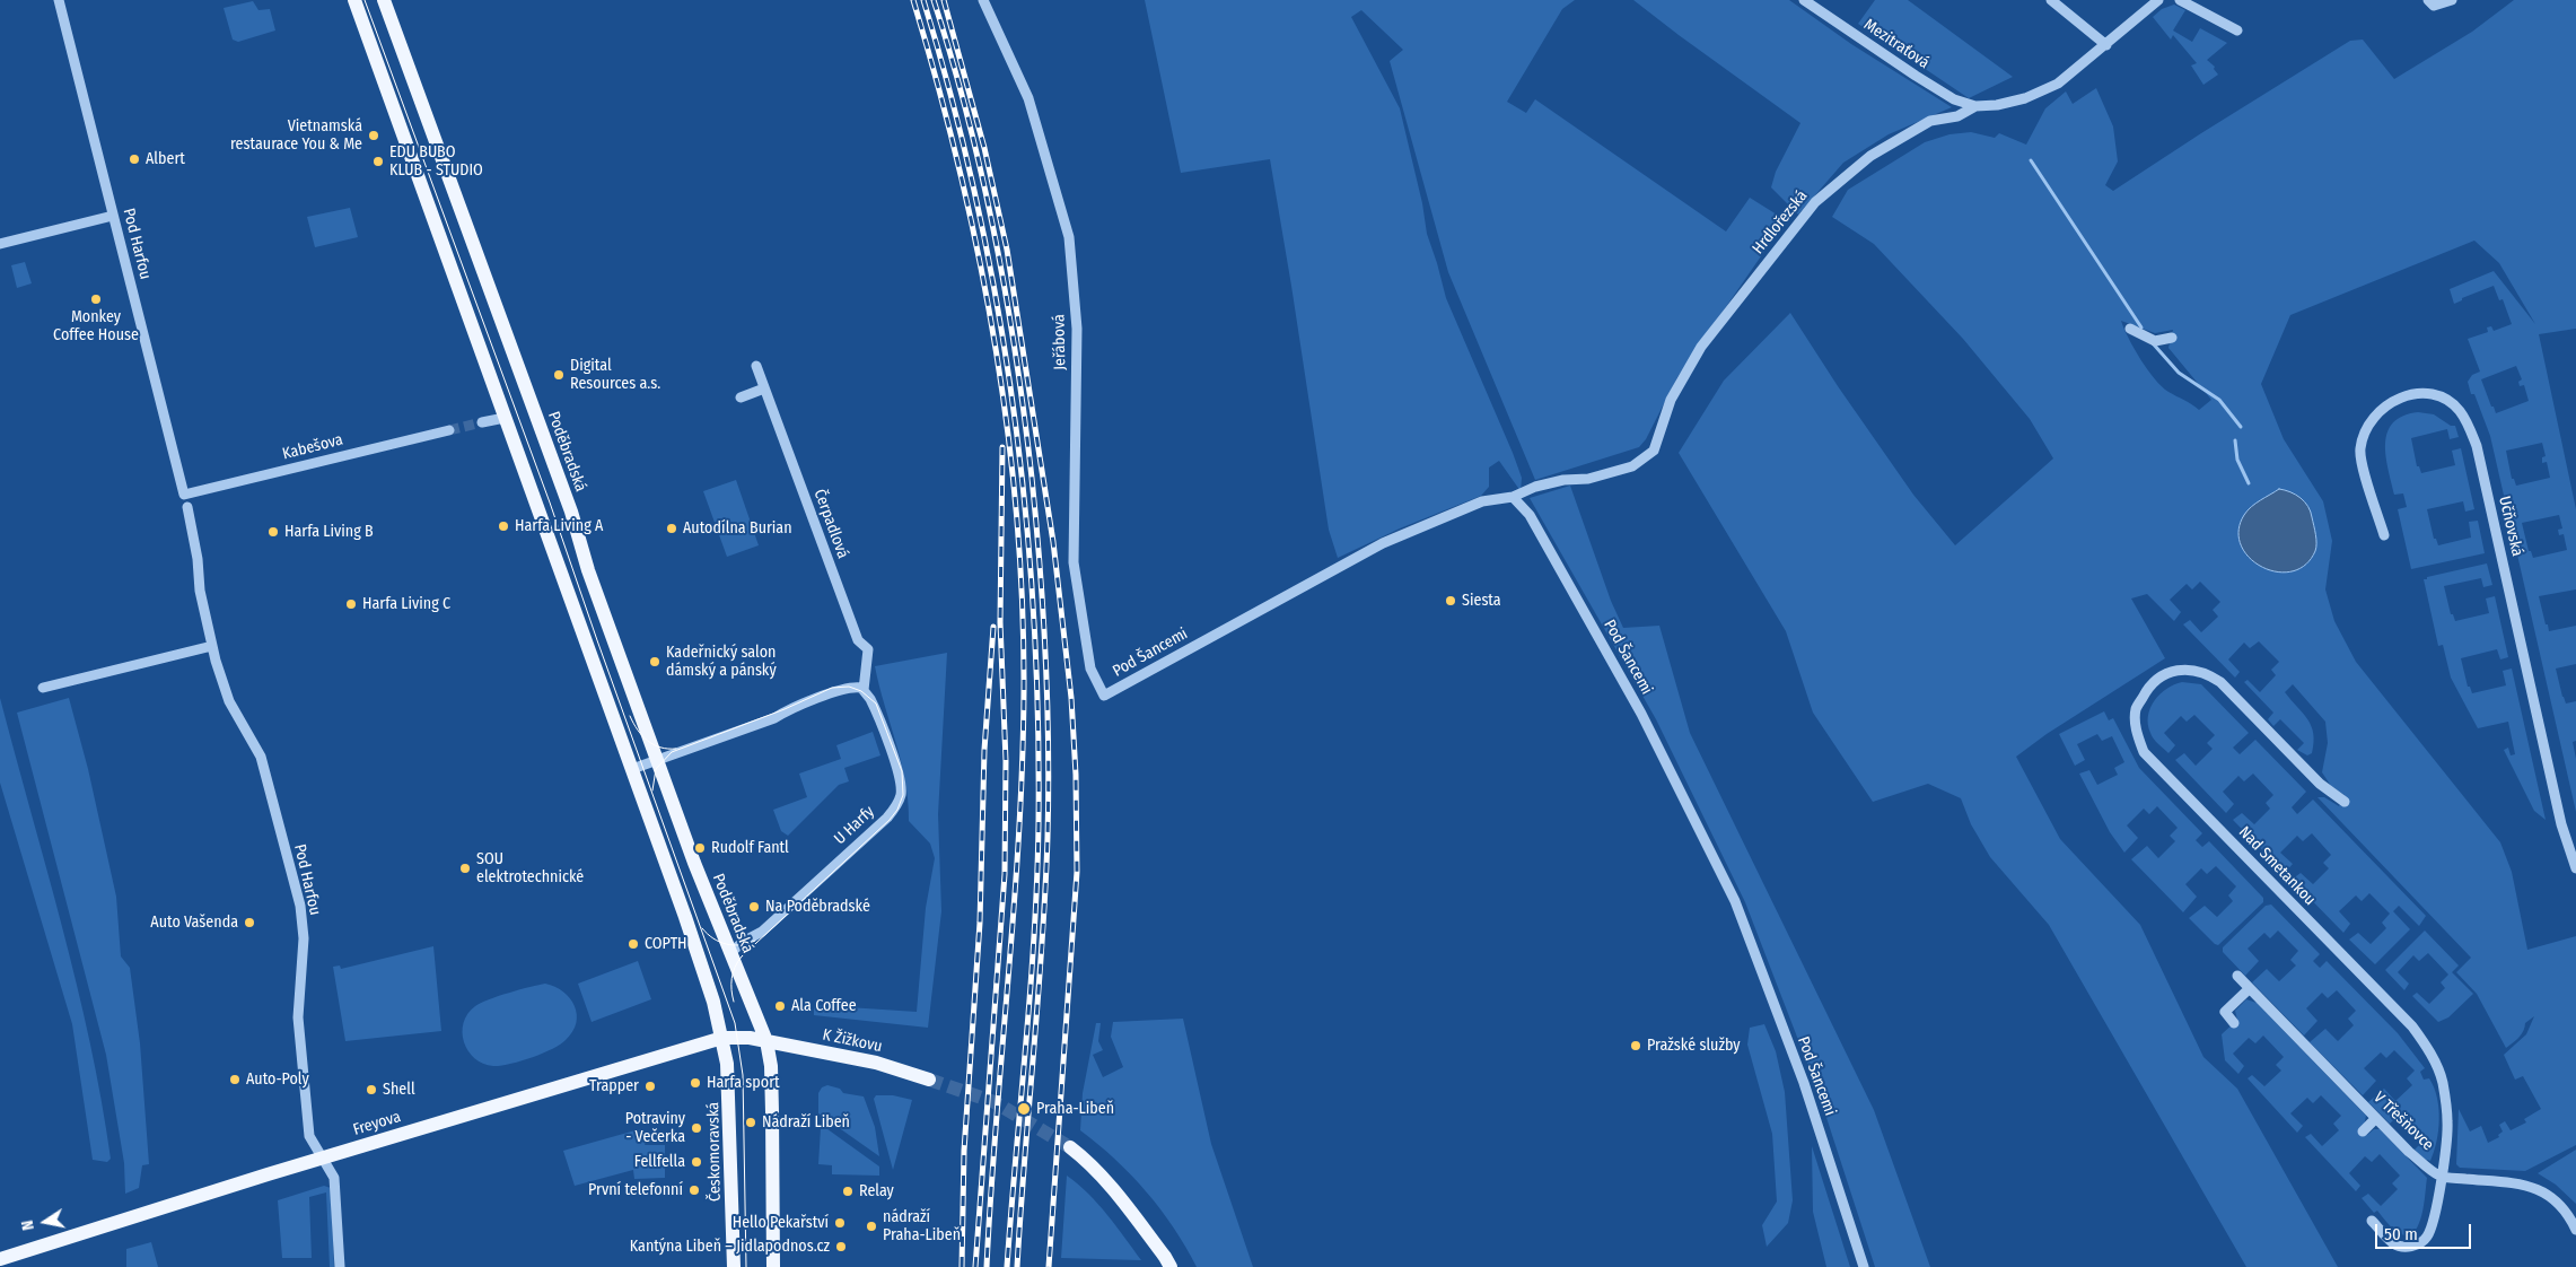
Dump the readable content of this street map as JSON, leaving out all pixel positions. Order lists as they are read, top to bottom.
{
  "streets": {
    "main road": [
      "Poděbradská",
      "K Žižkovu",
      "Freyova",
      "Českomoravská"
    ],
    "street": [
      "Mezitraťová",
      "Hrdlořezská",
      "Pod Harfou",
      "Jeřábová",
      "Kabešova",
      "Čerpadlová",
      "Učňovská",
      "Pod Šancemi",
      "U Harfy",
      "Nad Smetankou",
      "V Třešňovce"
    ]
  },
  "crossings": [
    ["Mezitraťová", "Hrdlořezská"],
    ["Hrdlořezská", "Pod Šancemi"],
    ["Pod Harfou", "Kabešova"],
    ["Pod Harfou", "Freyova"],
    ["Jeřábová", "Pod Šancemi"],
    ["Poděbradská", "U Harfy"],
    ["Poděbradská", "K Žižkovu"],
    ["Poděbradská", "Freyova"],
    ["Čerpadlová", "U Harfy"],
    ["Nad Smetankou", "V Třešňovce"],
    ["K Žižkovu", "Freyova"],
    ["Freyova", "Českomoravská"]
  ],
  "places": [
    "Vietnamská restaurace You & Me",
    "Albert",
    "EDU BUBO KLUB - STUDIO",
    "Monkey Coffee House",
    "Digital Resources a.s.",
    "Harfa Living A",
    "Autodílna Burian",
    "Harfa Living B",
    "Siesta",
    "Harfa Living C",
    "Kadeřnický salon dámský a pánský",
    "Rudolf Fantl",
    "SOU elektrotechnické",
    "Na Poděbradské",
    "Auto Vašenda",
    "COPTH",
    "Ala Coffee",
    "Pražské služby",
    "Auto-Poly",
    "Harfa sport",
    "Trapper",
    "Shell",
    "Praha-Libeň",
    "Nádraží Libeň",
    "Potraviny - Večerka",
    "Fellfella",
    "První telefonní",
    "Relay",
    "Hello Pekařství",
    "nádraží Praha-Libeň",
    "Kantýna Libeň – Jidlapodnos.cz"
  ],
  "scale_bar": "50 m",
  "north": "left"
}
